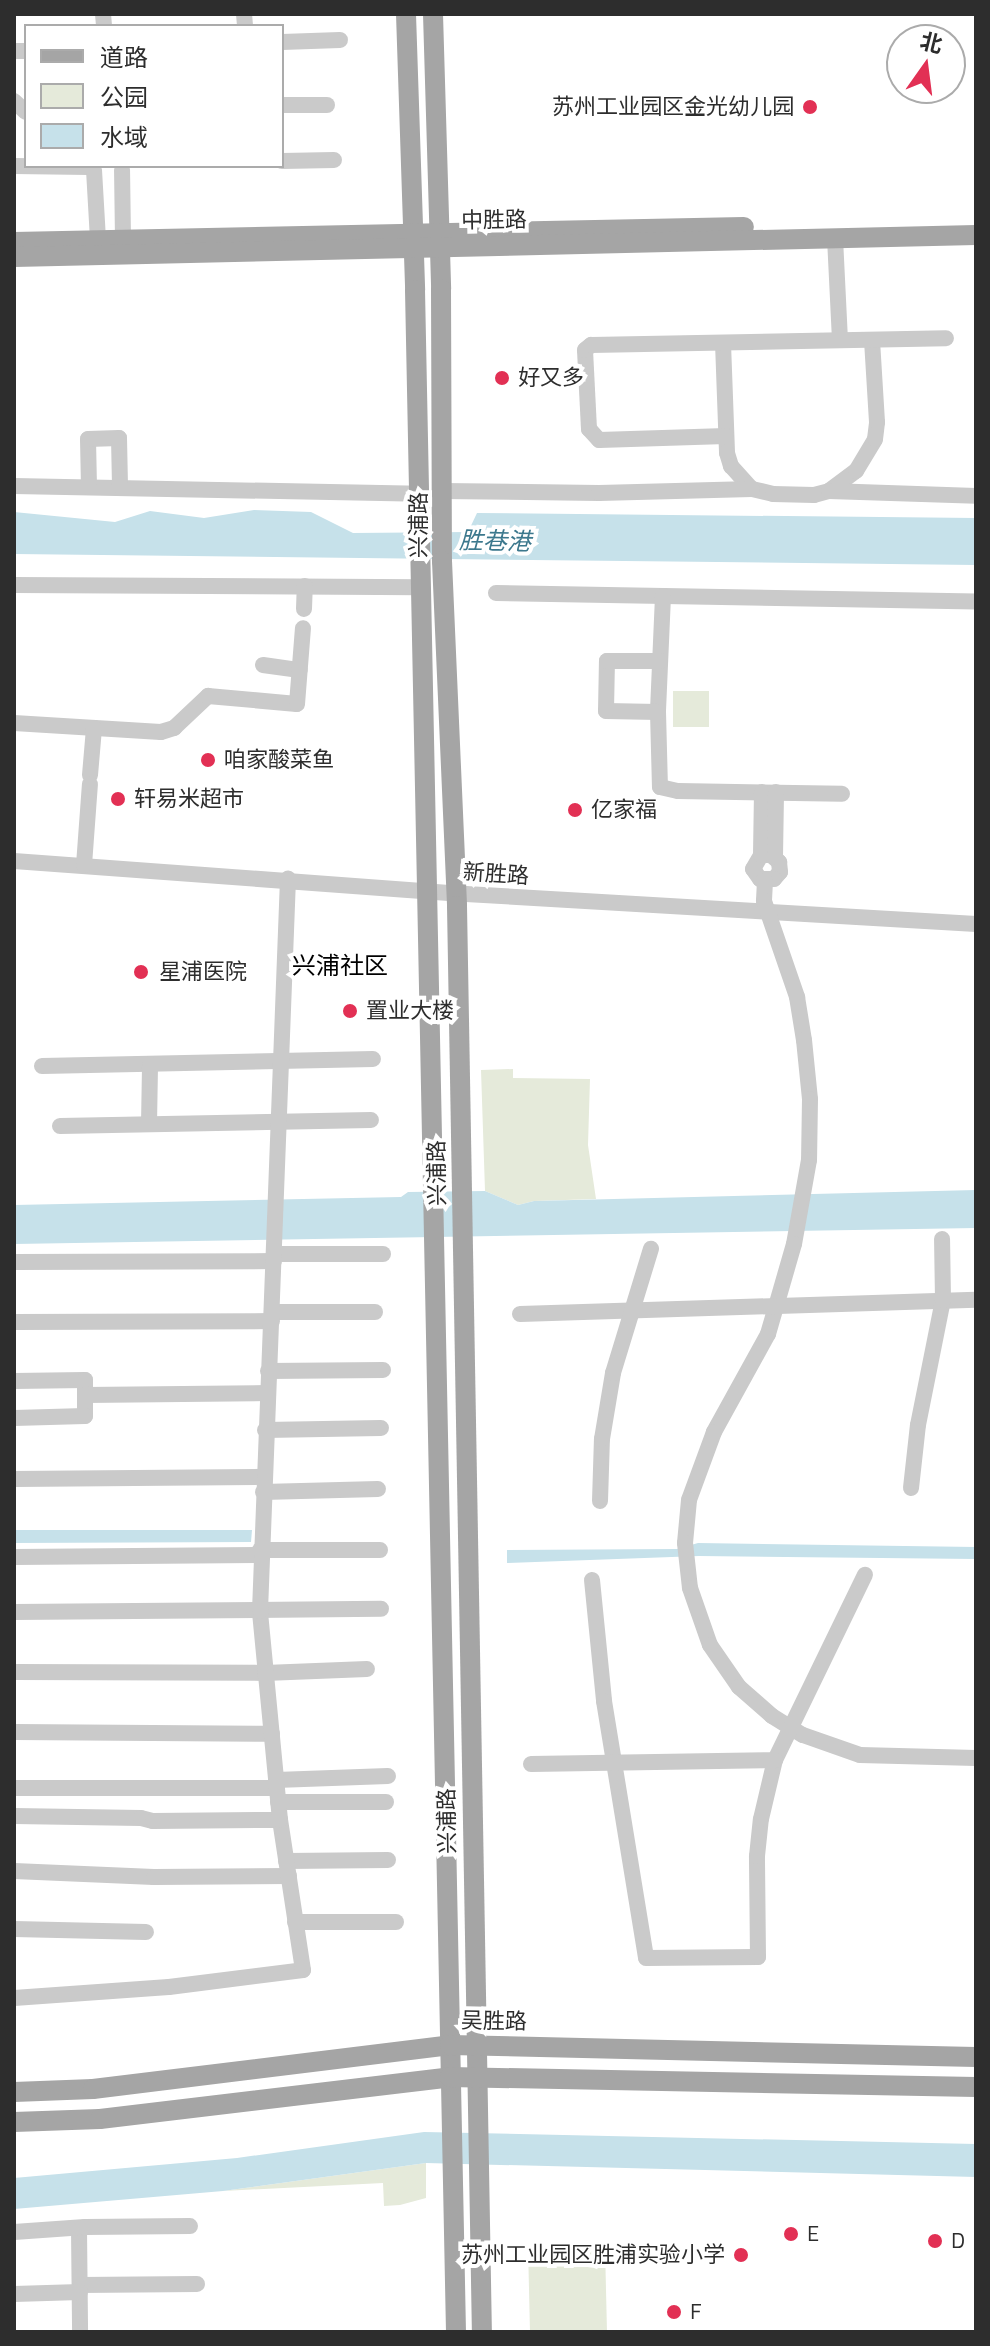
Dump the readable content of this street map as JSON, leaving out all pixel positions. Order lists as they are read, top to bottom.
{
  "streets": {
    "main road": ["中胜路", "兴浦路", "吴胜路"],
    "street": ["新胜路"]
  },
  "crossings": [
    ["中胜路", "兴浦路"],
    ["兴浦路", "新胜路"],
    ["兴浦路", "吴胜路"]
  ],
  "districts": ["兴浦社区"],
  "water": ["胜巷港"],
  "places": [
    "苏州工业园区金光幼儿园",
    "好又多",
    "咱家酸菜鱼",
    "轩易米超市",
    "亿家福",
    "星浦医院",
    "置业大楼",
    "E",
    "D",
    "苏州工业园区胜浦实验小学",
    "F"
  ],
  "legend": ["道路", "公园", "水域"],
  "north": "top"
}
